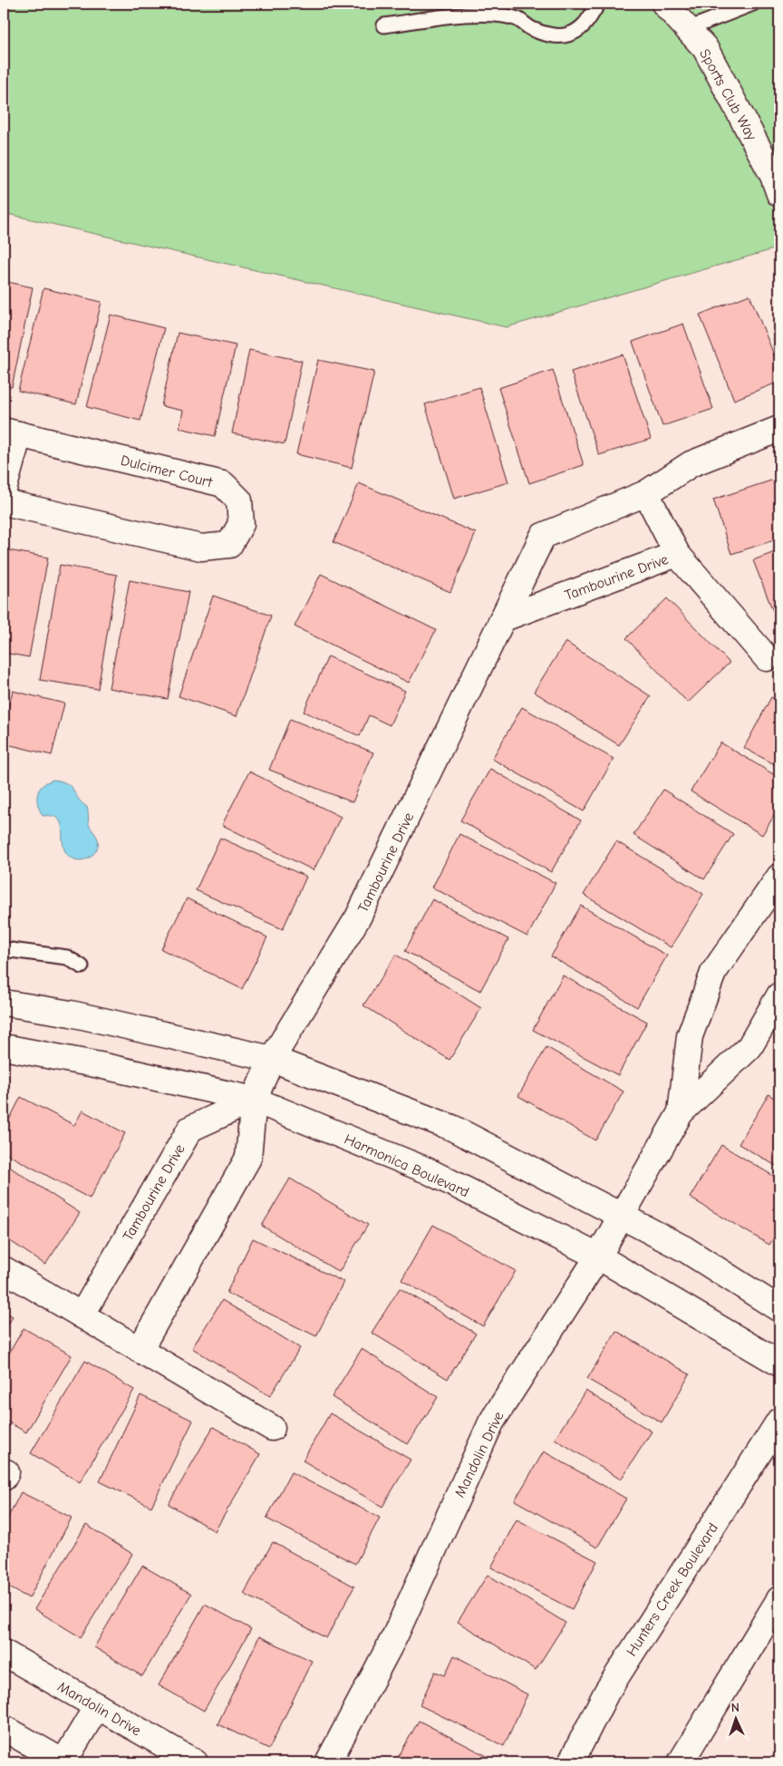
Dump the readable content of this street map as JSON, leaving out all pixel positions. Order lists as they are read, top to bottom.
{
  "streets": {
    "street": [
      "Sports Club Way",
      "Dulcimer Court",
      "Tambourine Drive",
      "Harmonica Boulevard",
      "Mandolin Drive",
      "Hunters Creek Boulevard"
    ]
  },
  "crossings": [
    ["Tambourine Drive", "Harmonica Boulevard"],
    ["Harmonica Boulevard", "Mandolin Drive"]
  ],
  "north": "top"
}
